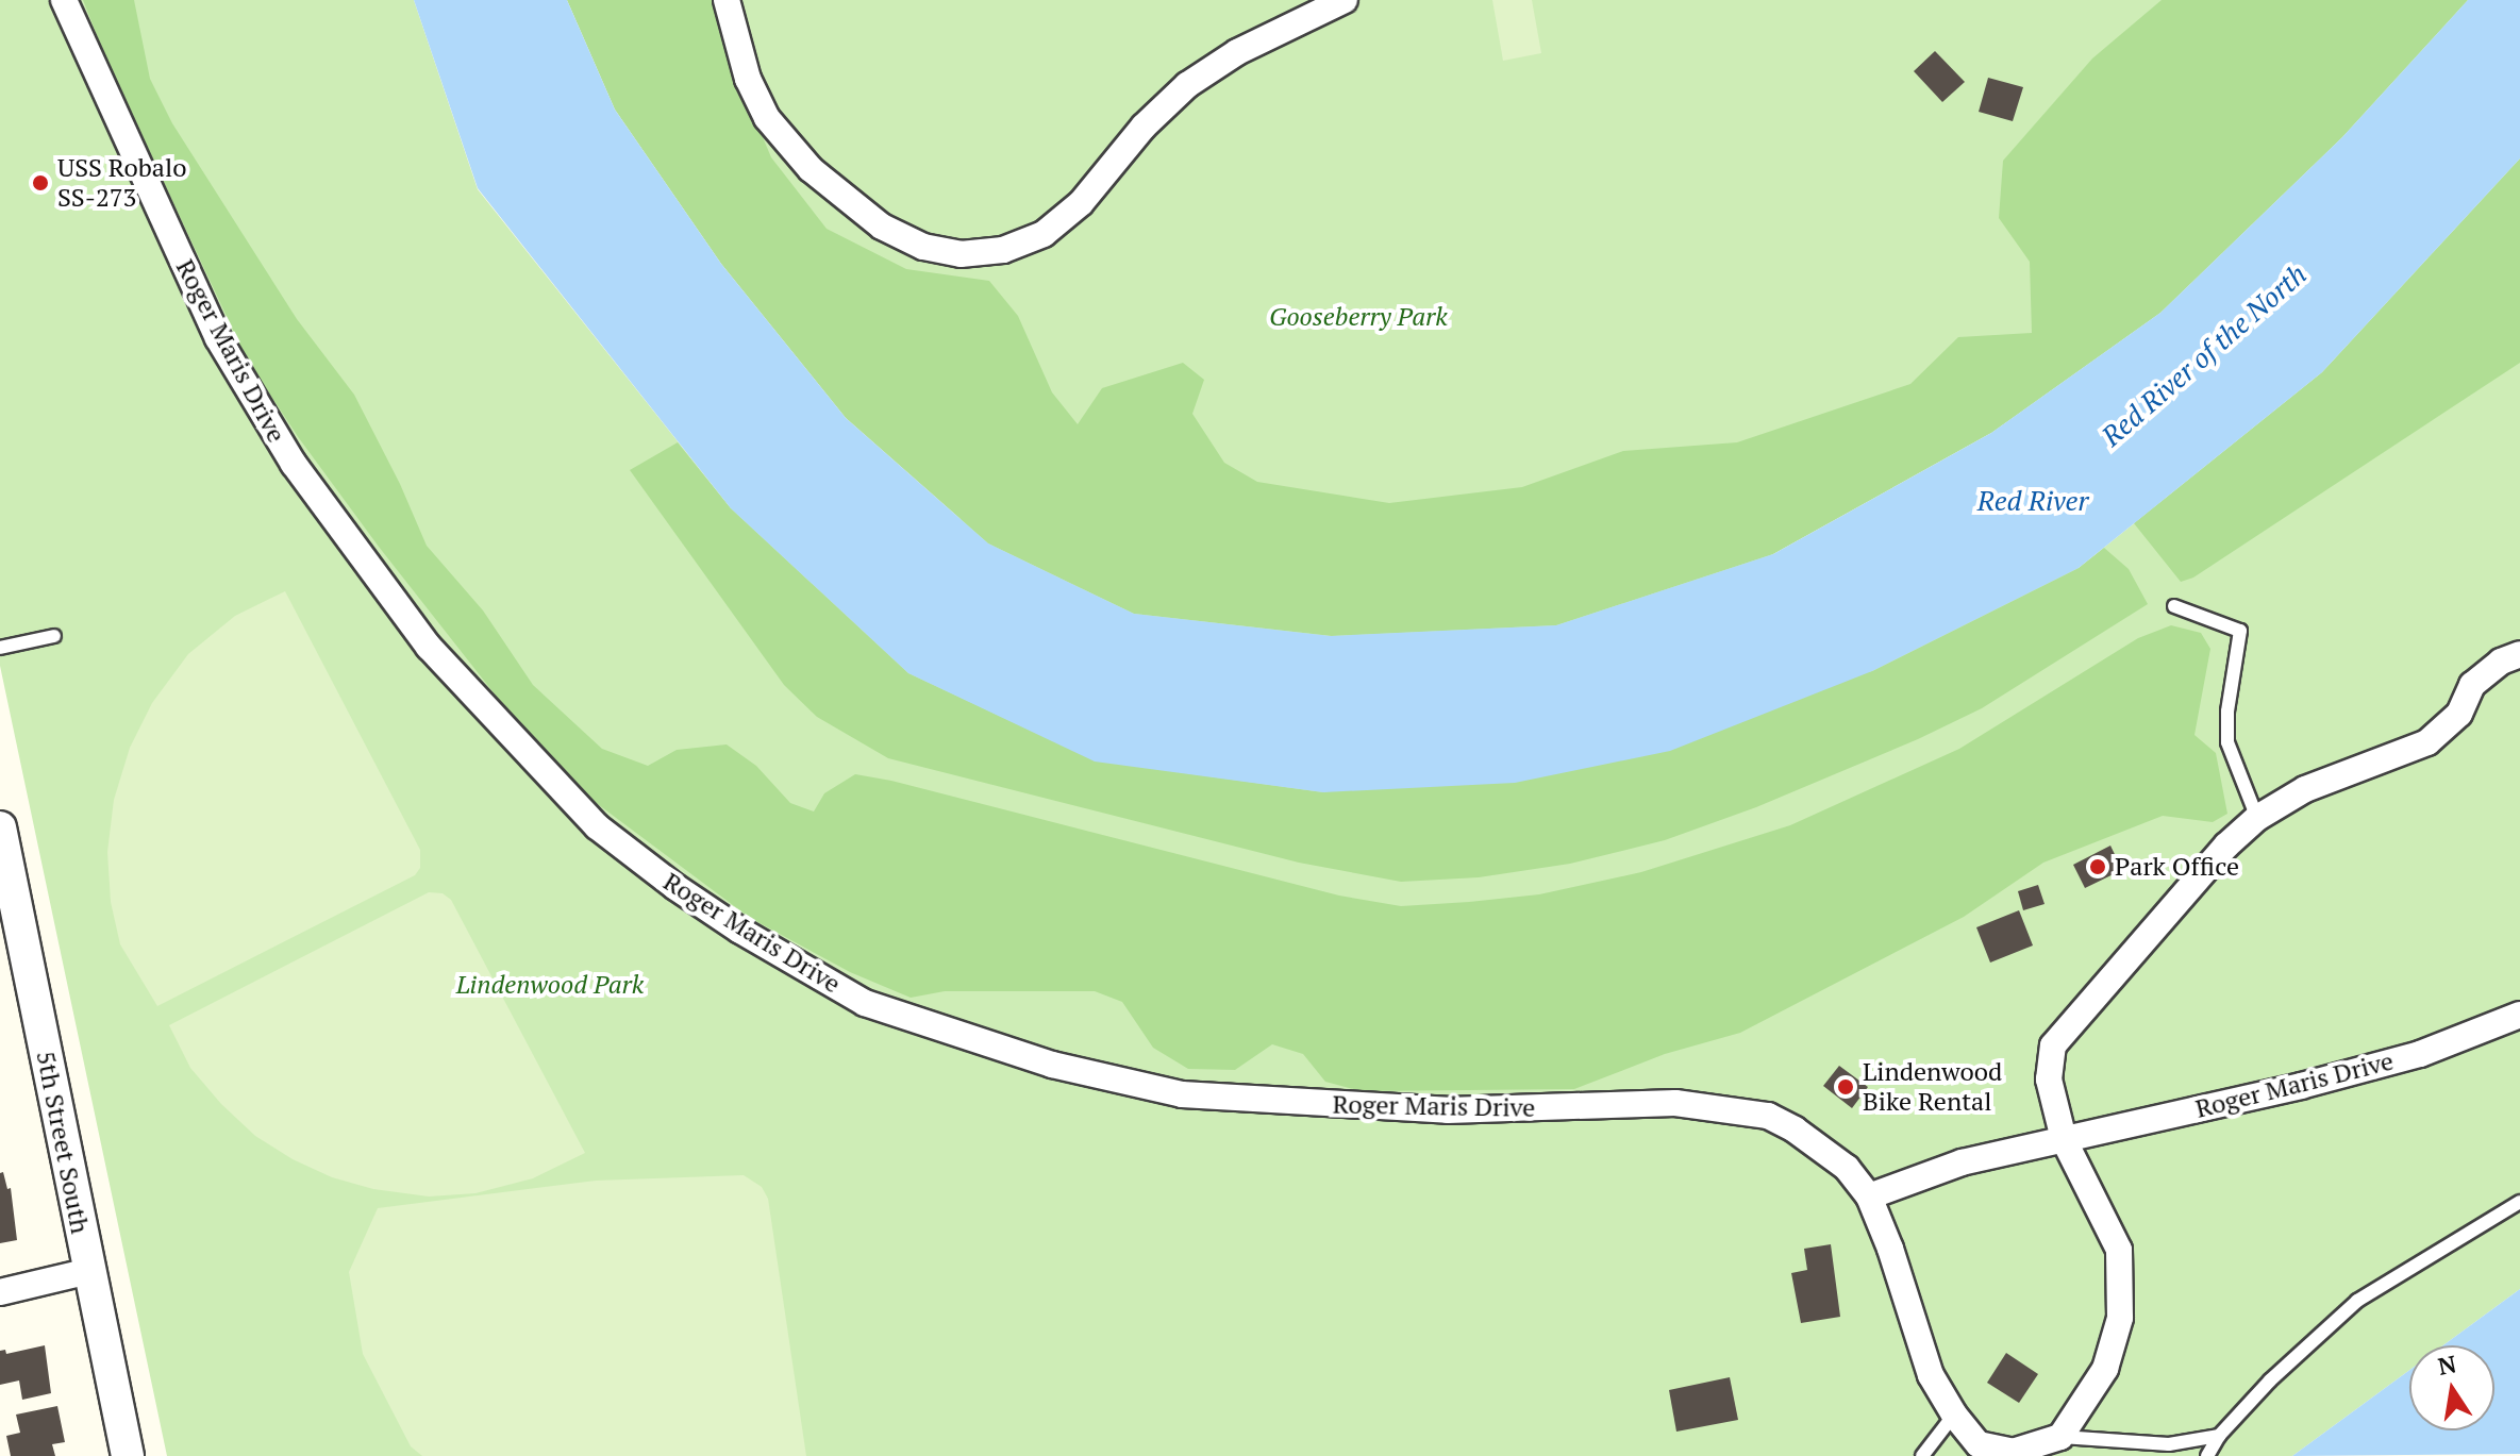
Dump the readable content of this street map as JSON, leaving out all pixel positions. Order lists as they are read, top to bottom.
{
  "streets": {
    "street": ["Roger Maris Drive", "5th Street South"]
  },
  "water": ["Red River of the North", "Red River"],
  "parks": ["Gooseberry Park", "Lindenwood Park"],
  "places": ["USS Robalo SS-273", "Park Office", "Lindenwood Bike Rental"],
  "north": "top"
}
